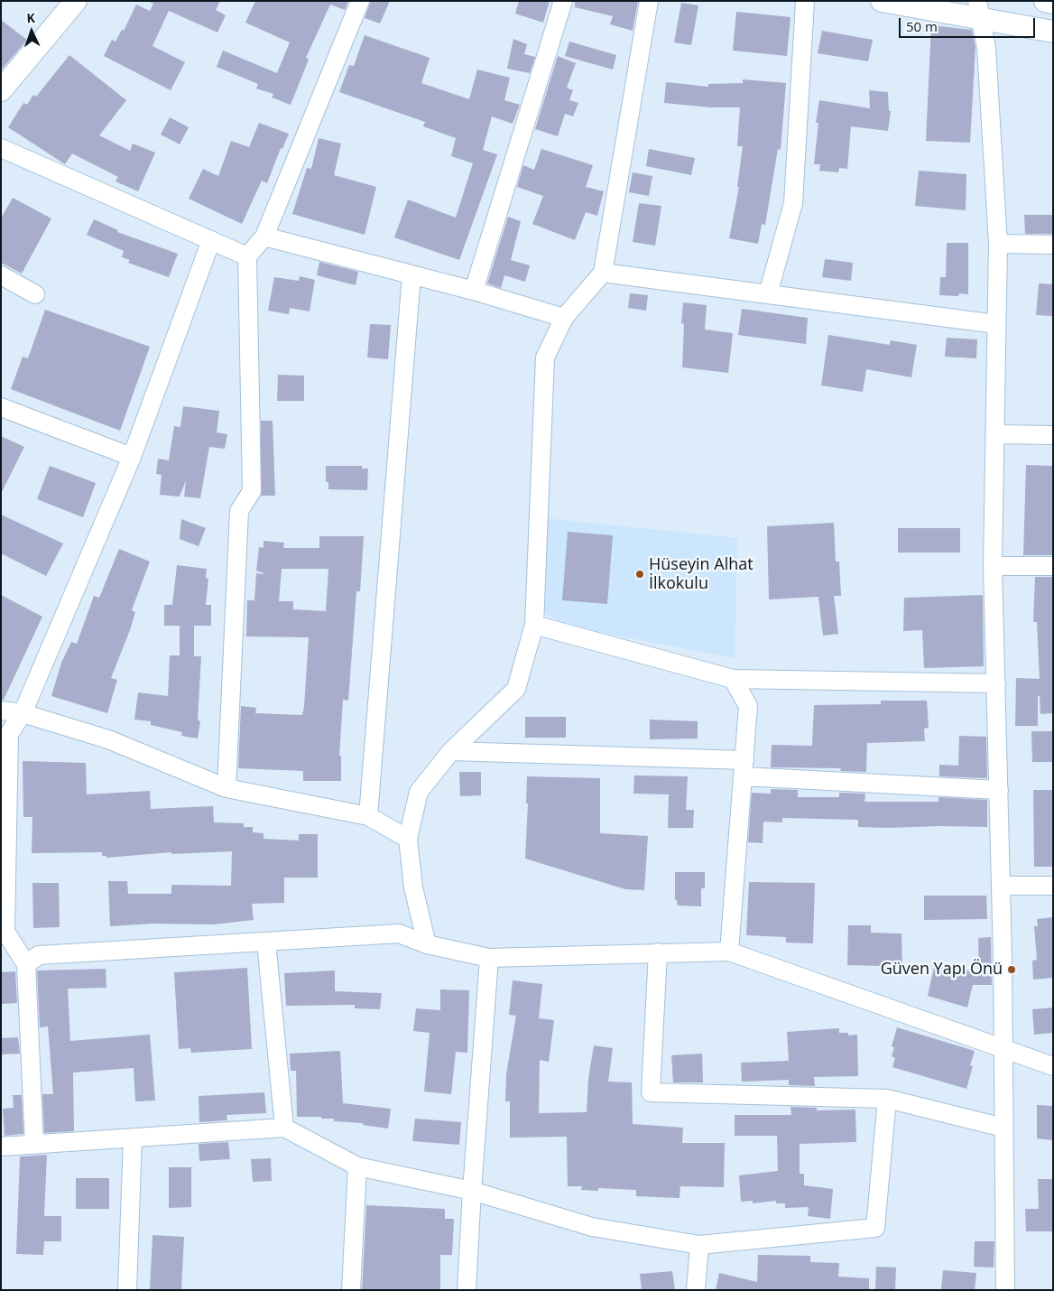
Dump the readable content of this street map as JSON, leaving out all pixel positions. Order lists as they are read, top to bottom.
{
  "places": ["Hüseyin Alhat İlkokulu", "Güven Yapı Önü"],
  "scale_bar": "50 m",
  "north": "top"
}
